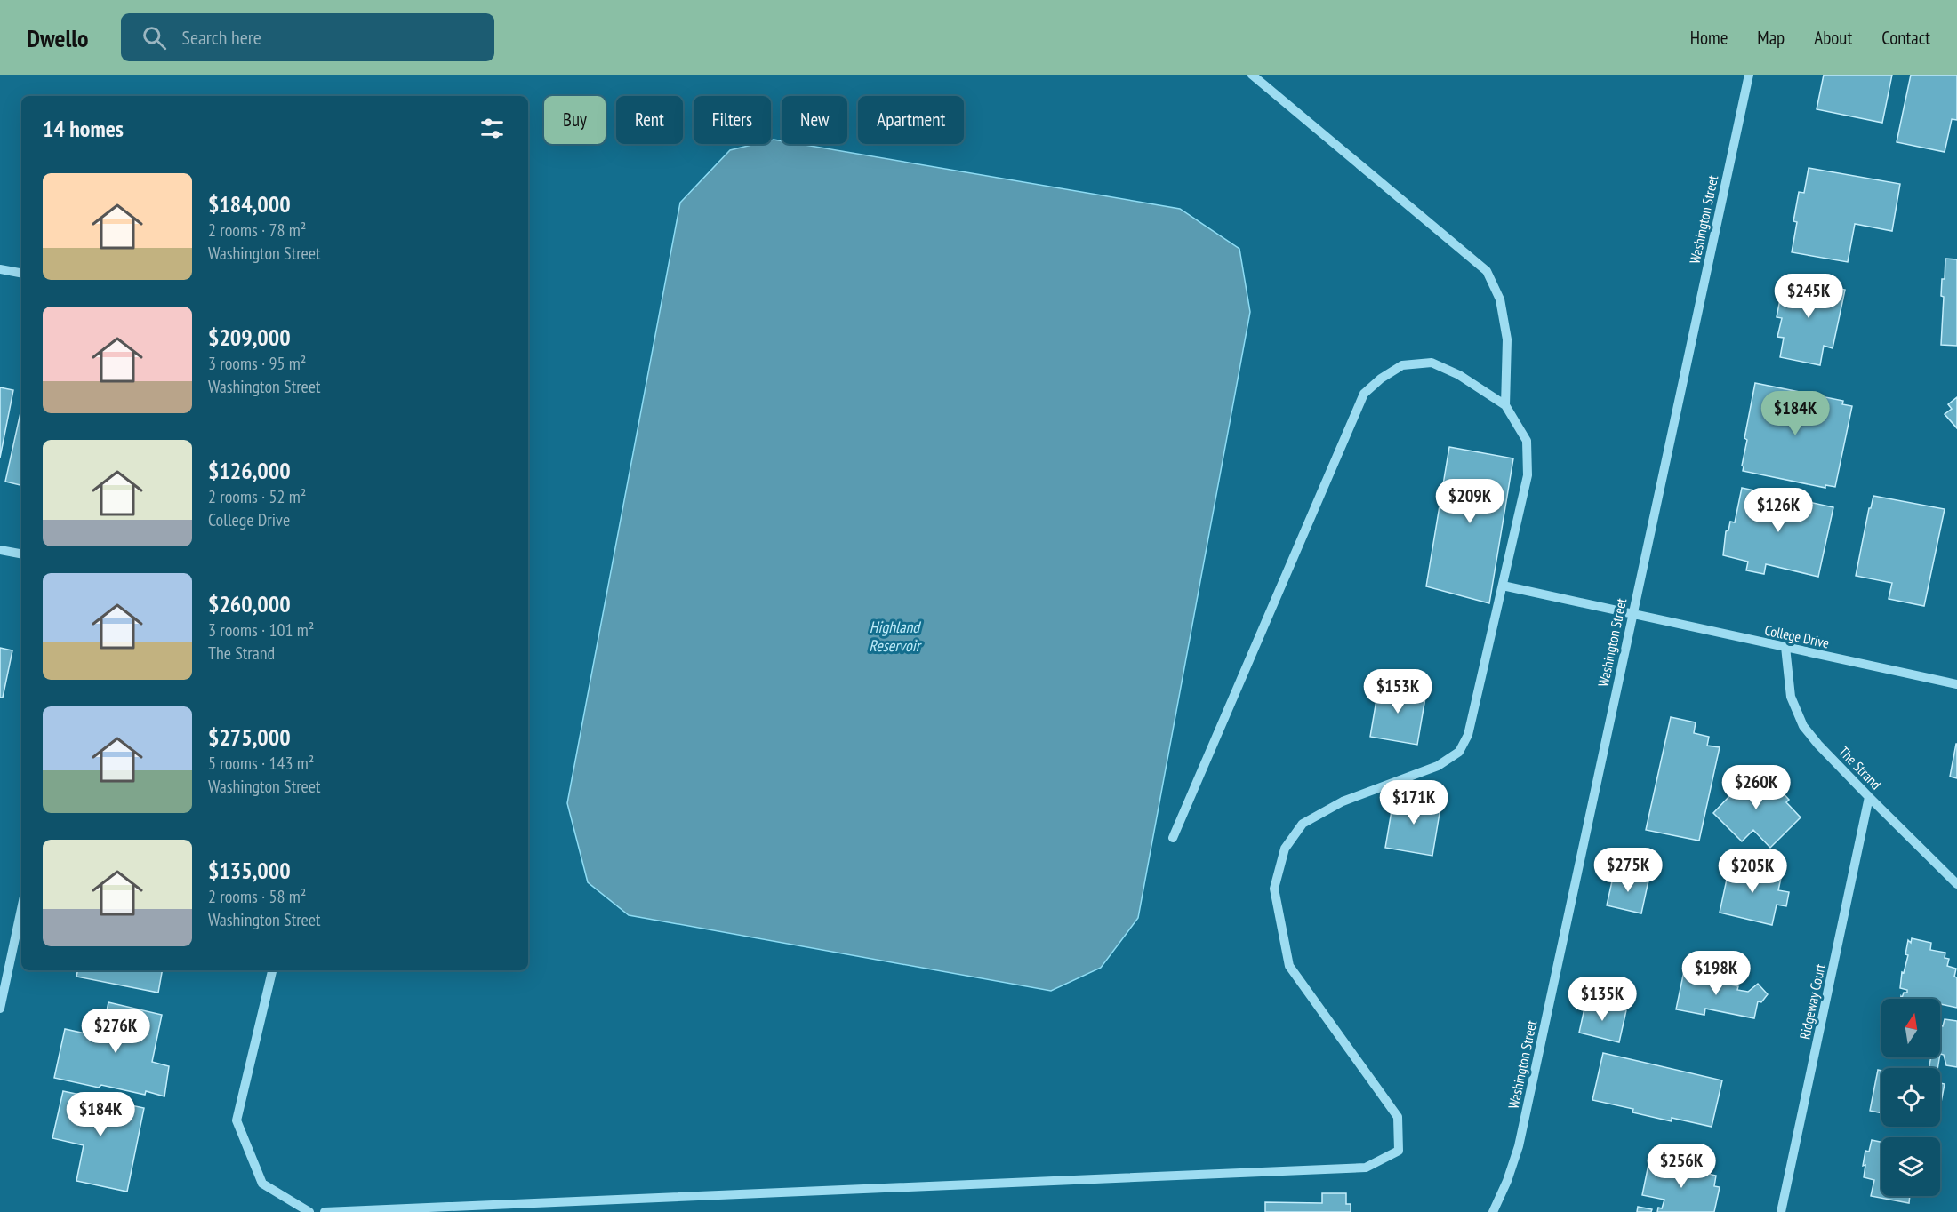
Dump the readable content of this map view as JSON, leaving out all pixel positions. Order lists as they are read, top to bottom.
{
  "streets": {
    "street": [
      "Washington Street",
      "College Drive",
      "The Strand",
      "Ridgeway Court"
    ]
  },
  "crossings": [
    ["Washington Street", "College Drive"],
    ["College Drive", "The Strand"],
    ["The Strand", "Ridgeway Court"]
  ],
  "water": ["Highland Reservoir"],
  "north": "top",
  "page": {
    "header": "Dwello",
    "search": "Search here",
    "nav": [
      "Home",
      "Map",
      "About",
      "Contact"
    ],
    "chip": [
      "Buy",
      "Rent",
      "Filters",
      "New",
      "Apartment"
    ],
    "heading": "14 homes",
    "list": [
      {
        "name": "$184,000",
        "note": "2 rooms · 78 m² · Washington Street"
      },
      {
        "name": "$209,000",
        "note": "3 rooms · 95 m² · Washington Street"
      },
      {
        "name": "$126,000",
        "note": "2 rooms · 52 m² · College Drive"
      },
      {
        "name": "$260,000",
        "note": "3 rooms · 101 m² · The Strand"
      },
      {
        "name": "$275,000",
        "note": "5 rooms · 143 m² · Washington Street"
      },
      {
        "name": "$135,000",
        "note": "2 rooms · 58 m² · Washington Street"
      }
    ],
    "price": [
      "$245K",
      "$184K",
      "$209K",
      "$126K",
      "$153K",
      "$260K",
      "$171K",
      "$275K",
      "$205K",
      "$198K",
      "$135K",
      "$276K",
      "$184K",
      "$256K"
    ]
  }
}
